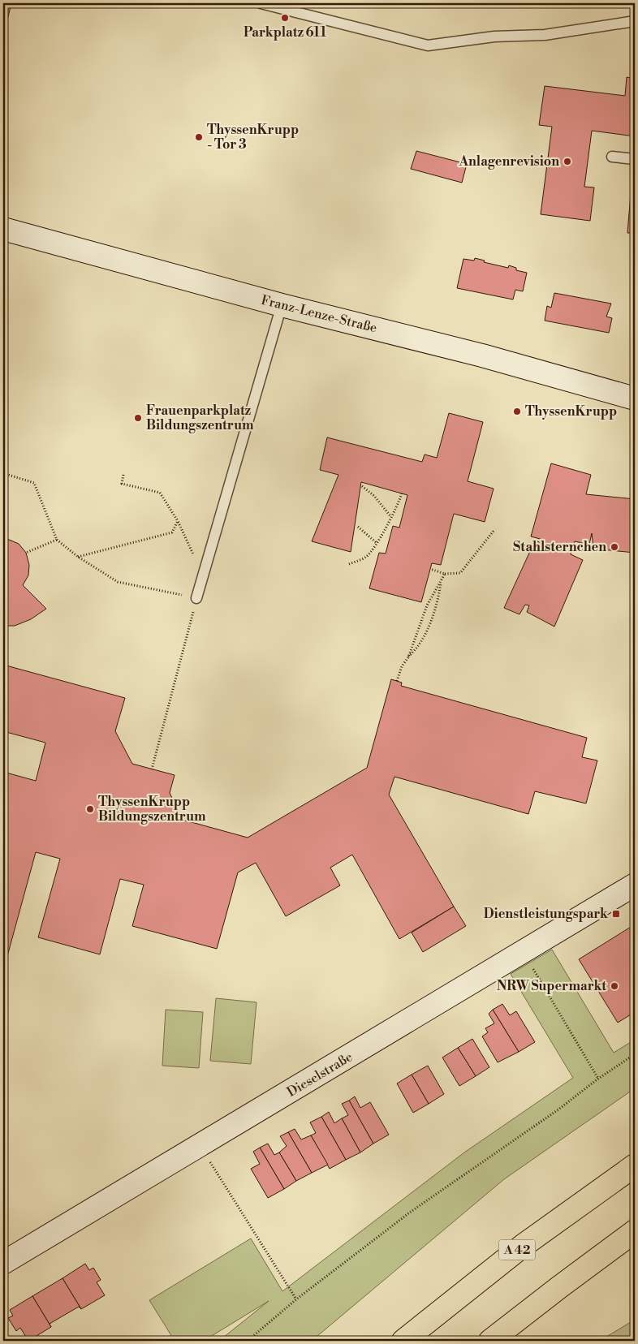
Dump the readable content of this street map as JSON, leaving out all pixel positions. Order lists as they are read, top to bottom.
{
  "streets": {
    "highway": ["A 42"],
    "street": ["Franz-Lenze-Straße", "Dieselstraße"]
  },
  "places": {
    "other": [
      "Parkplatz 611",
      "ThyssenKrupp - Tor 3",
      "Anlagenrevision",
      "ThyssenKrupp",
      "Frauenparkplatz Bildungszentrum",
      "Stahlsternchen",
      "ThyssenKrupp Bildungszentrum",
      "NRW Supermarkt"
    ],
    "transit": ["Dienstleistungspark"]
  }
}
